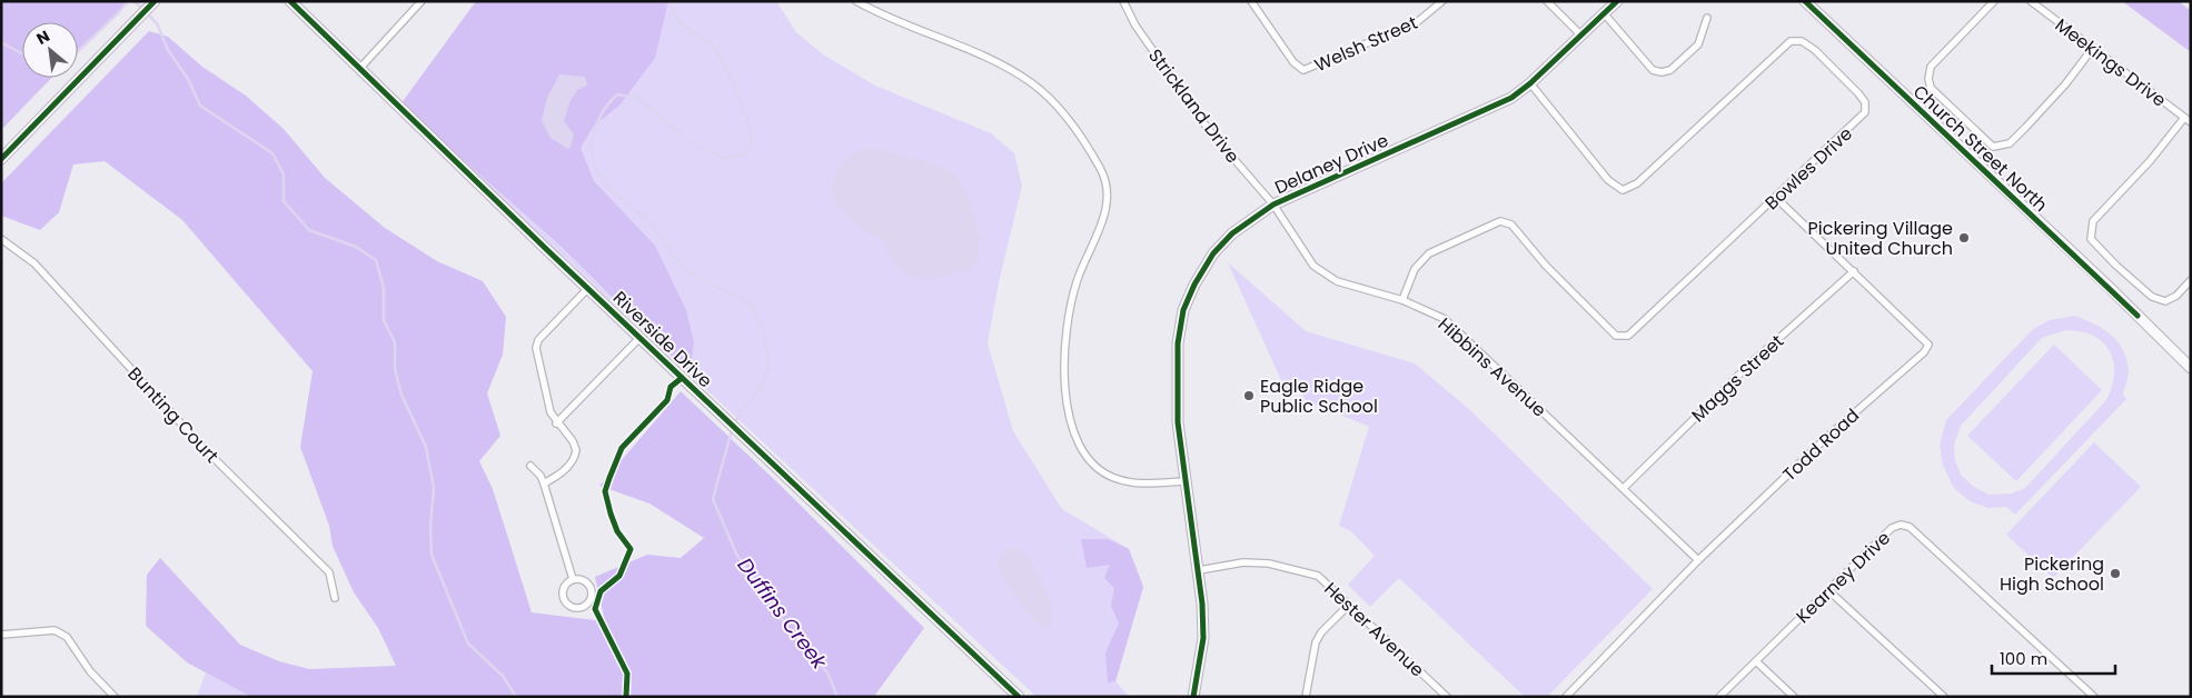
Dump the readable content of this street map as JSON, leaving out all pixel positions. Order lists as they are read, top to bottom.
{
  "streets": {
    "street": [
      "Welsh Street",
      "Meekings Drive",
      "Strickland Drive",
      "Church Street North",
      "Delaney Drive",
      "Bowles Drive",
      "Riverside Drive",
      "Hibbins Avenue",
      "Maggs Street",
      "Bunting Court",
      "Todd Road",
      "Kearney Drive",
      "Hester Avenue"
    ]
  },
  "crossings": [
    ["Strickland Drive", "Delaney Drive"],
    ["Strickland Drive", "Hibbins Avenue"],
    ["Delaney Drive", "Bowles Drive"],
    ["Delaney Drive", "Hibbins Avenue"],
    ["Delaney Drive", "Hester Avenue"],
    ["Bowles Drive", "Hibbins Avenue"],
    ["Bowles Drive", "Todd Road"],
    ["Hibbins Avenue", "Maggs Street"],
    ["Hibbins Avenue", "Todd Road"],
    ["Maggs Street", "Todd Road"]
  ],
  "water": ["Duffins Creek"],
  "places": ["Pickering Village United Church", "Eagle Ridge Public School", "Pickering High School"],
  "scale_bar": "100 m",
  "north": "top left"
}
